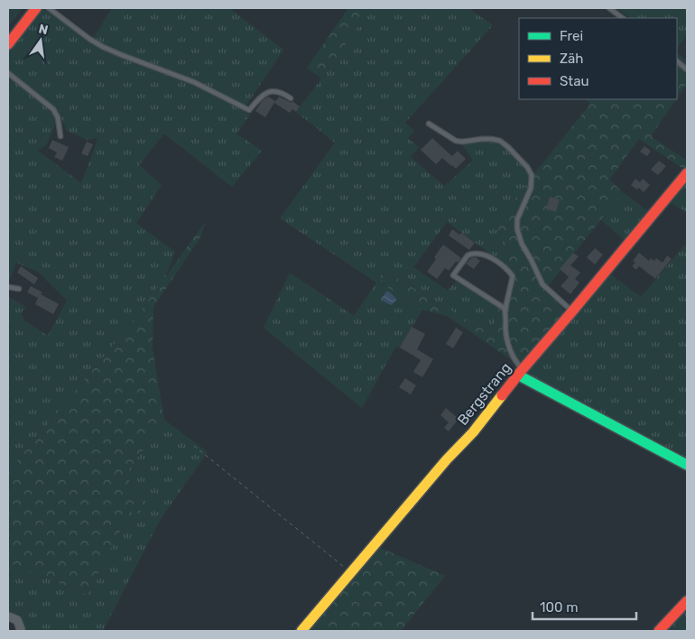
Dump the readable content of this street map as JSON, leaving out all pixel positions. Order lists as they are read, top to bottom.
{
  "streets": {
    "street": ["Bergstrang"]
  },
  "legend": ["Frei", "Zäh", "Stau"],
  "scale_bar": "100 m",
  "north": "top"
}
